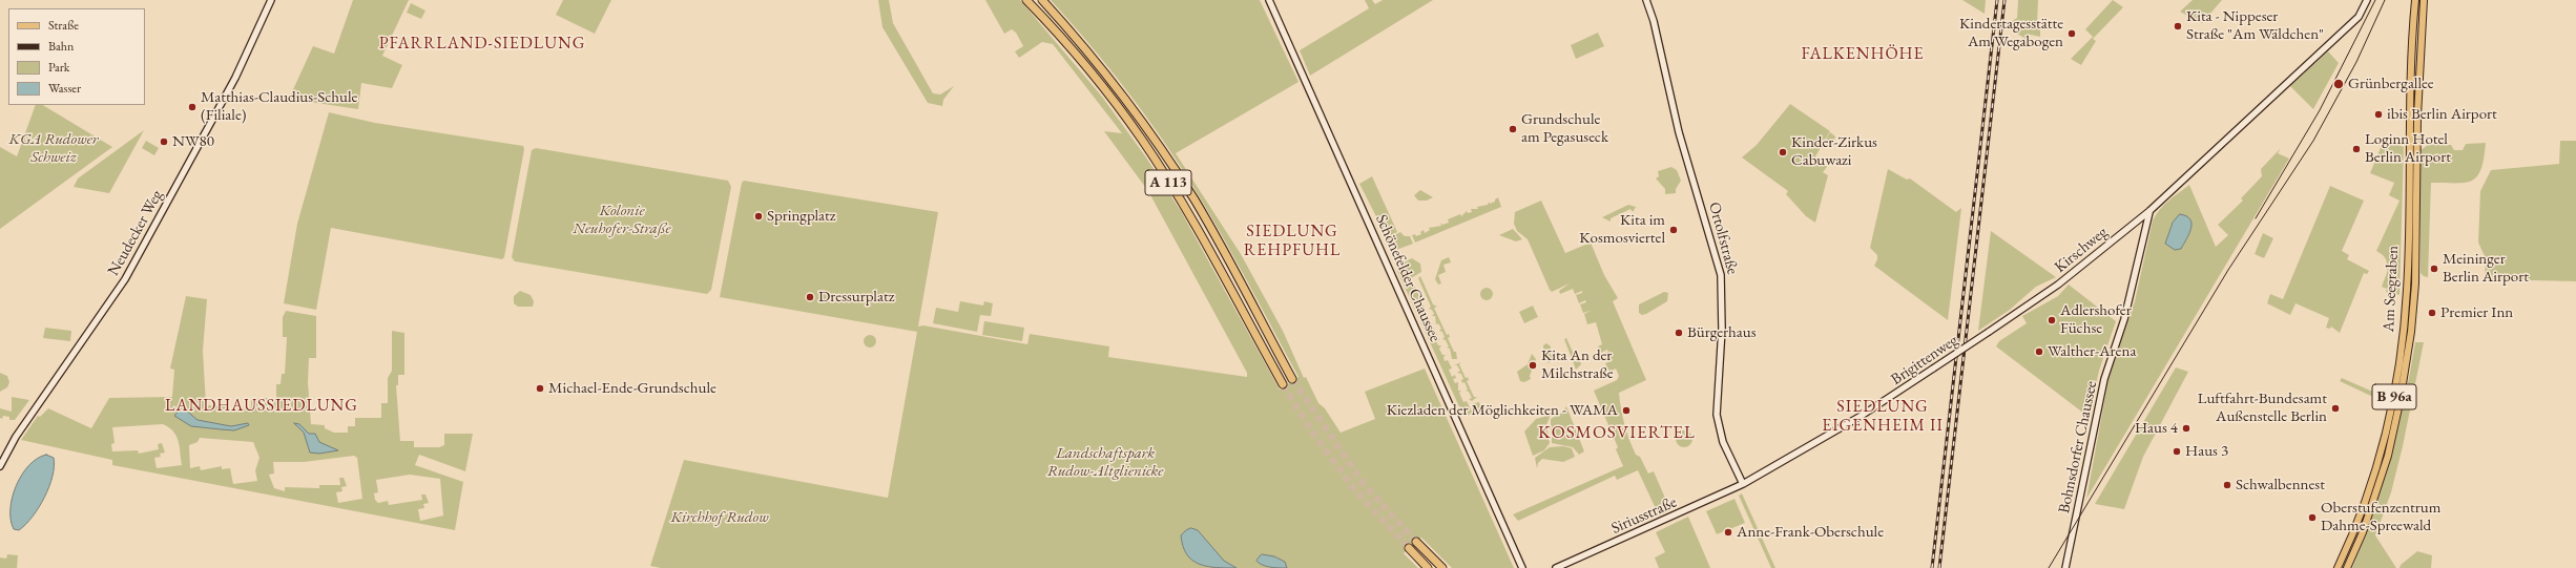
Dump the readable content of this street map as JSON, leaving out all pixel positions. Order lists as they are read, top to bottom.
{
  "streets": {
    "highway": ["A 113"],
    "main road": ["Am Seegraben", "B 96a"],
    "street": [
      "Neudecker Weg",
      "Ortolfstraße",
      "Kirschweg",
      "Schönefelder Chaussee",
      "Brigittenweg",
      "Bohnsdorfer Chaussee",
      "Siriusstraße"
    ]
  },
  "crossings": [
    ["Ortolfstraße", "Brigittenweg"],
    ["Ortolfstraße", "Siriusstraße"],
    ["Kirschweg", "Brigittenweg"],
    ["Kirschweg", "Bohnsdorfer Chaussee"],
    ["Brigittenweg", "Siriusstraße"]
  ],
  "districts": [
    "PFARRLAND-SIEDLUNG",
    "FALKENHÖHE",
    "SIEDLUNG REHPFUHL",
    "LANDHAUSSIEDLUNG",
    "SIEDLUNG EIGENHEIM II",
    "KOSMOSVIERTEL"
  ],
  "parks": [
    "KGA Rudower Schweiz",
    "Kolonie Neuhofer-Straße",
    "Landschaftspark Rudow-Altglienicke",
    "Kirchhof Rudow"
  ],
  "places": [
    "Kita - Nippeser Straße \"Am Wäldchen\"",
    "Kindertagesstätte Am Wegabogen",
    "Grünbergallee",
    "Matthias-Claudius-Schule (Filiale)",
    "ibis Berlin Airport",
    "Grundschule am Pegasuseck",
    "NW80",
    "Loginn Hotel Berlin Airport",
    "Kinder-Zirkus Cabuwazi",
    "Springplatz",
    "Kita im Kosmosviertel",
    "Meininger Berlin Airport",
    "Dressurplatz",
    "Premier Inn",
    "Adlershofer Füchse",
    "Bürgerhaus",
    "Walther-Arena",
    "Kita An der Milchstraße",
    "Michael-Ende-Grundschule",
    "Luftfahrt-Bundesamt Außenstelle Berlin",
    "Kiezladen der Möglichkeiten - WAMA",
    "Haus 4",
    "Haus 3",
    "Schwalbennest",
    "Oberstufenzentrum Dahme-Spreewald",
    "Anne-Frank-Oberschule"
  ],
  "legend": [
    "Straße",
    "Bahn",
    "Park",
    "Wasser"
  ]
}
